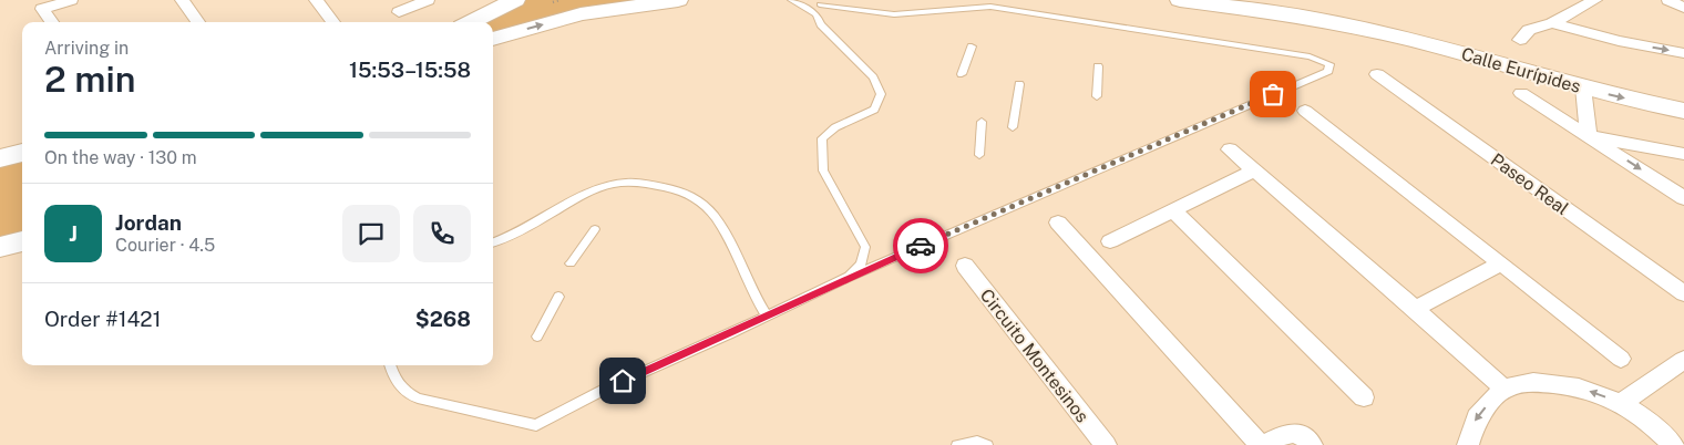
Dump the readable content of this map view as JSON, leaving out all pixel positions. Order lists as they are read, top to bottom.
{
  "streets": {
    "street": ["Calle Eurípides", "Paseo Real", "Circuito Montesinos"]
  },
  "page": {
    "heading": ["2 min", "Arriving in", "15:53–15:58"],
    "panel": [
      "Jordan",
      "Courier · 4.5",
      "Order #1421",
      "$268"
    ],
    "bar": "On the way · 130 m",
    "round": "J"
  }
}
